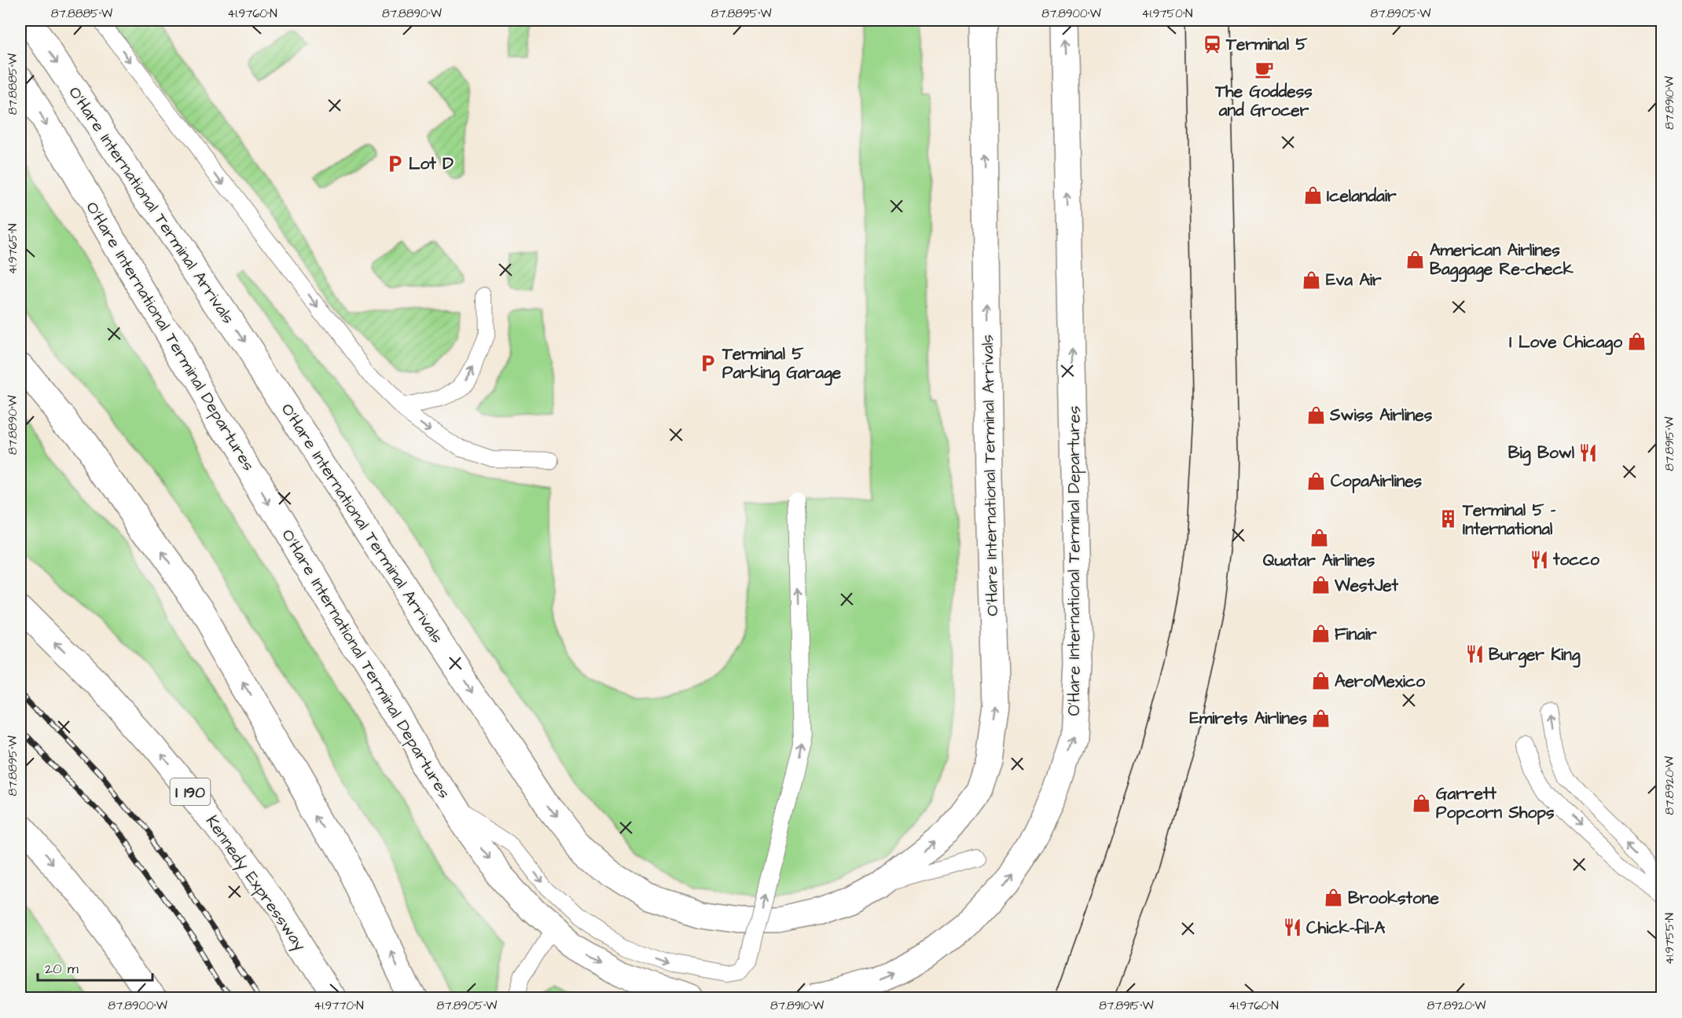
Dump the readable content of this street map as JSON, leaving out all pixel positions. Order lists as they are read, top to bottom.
{
  "streets": {
    "main road": [
      "O'Hare International Terminal Arrivals",
      "O'Hare International Terminal Departures",
      "I 190",
      "Kennedy Expressway"
    ]
  },
  "places": {
    "station": ["Terminal 5"],
    "cafe": ["The Goddess and Grocer"],
    "parking": ["Lot D", "Terminal 5 Parking Garage"],
    "shop": [
      "Icelandair",
      "American Airlines Baggage Re-check",
      "Eva Air",
      "I Love Chicago",
      "Swiss Airlines",
      "CopaAirlines",
      "Quatar Airlines",
      "WestJet",
      "Finair",
      "AeroMexico",
      "Emirets Airlines",
      "Garrett Popcorn Shops",
      "Brookstone"
    ],
    "restaurant": [
      "Big Bowl",
      "tocco",
      "Burger King",
      "Chick-fil-A"
    ],
    "building": ["Terminal 5 - International"]
  },
  "scale_bar": "20 m",
  "coordinates": [
    "87.8885°W",
    "41.9760°N",
    "87.8890°W",
    "87.8895°W",
    "87.8900°W",
    "41.9750°N",
    "87.8905°W",
    "87.8910°W",
    "41.9765°N",
    "87.8915°W",
    "87.8920°W",
    "41.9755°N",
    "41.9770°N"
  ]
}
